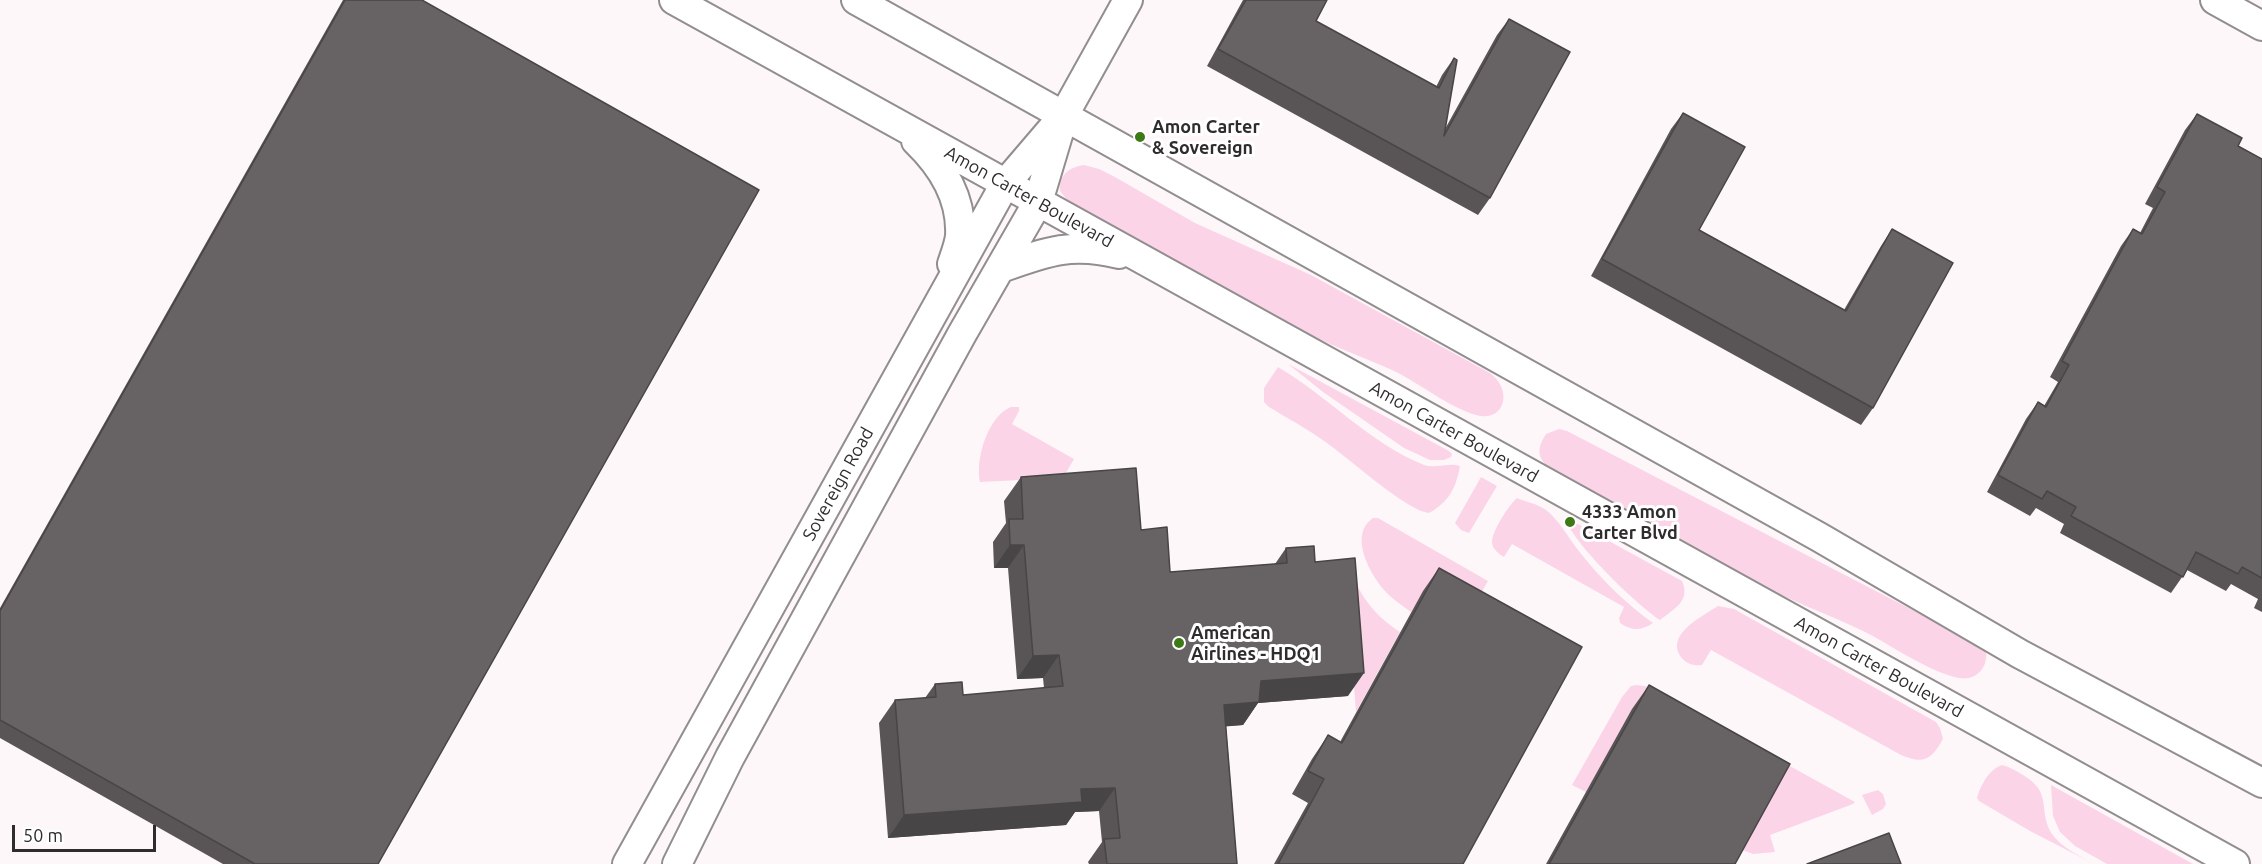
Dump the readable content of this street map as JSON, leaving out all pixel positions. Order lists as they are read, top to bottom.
{
  "streets": {
    "street": ["Amon Carter Boulevard", "Sovereign Road"]
  },
  "crossings": [
    ["Amon Carter Boulevard", "Sovereign Road"]
  ],
  "places": ["Amon Carter & Sovereign", "4333 Amon Carter Blvd", "American Airlines - HDQ1"],
  "scale_bar": "50 m"
}
